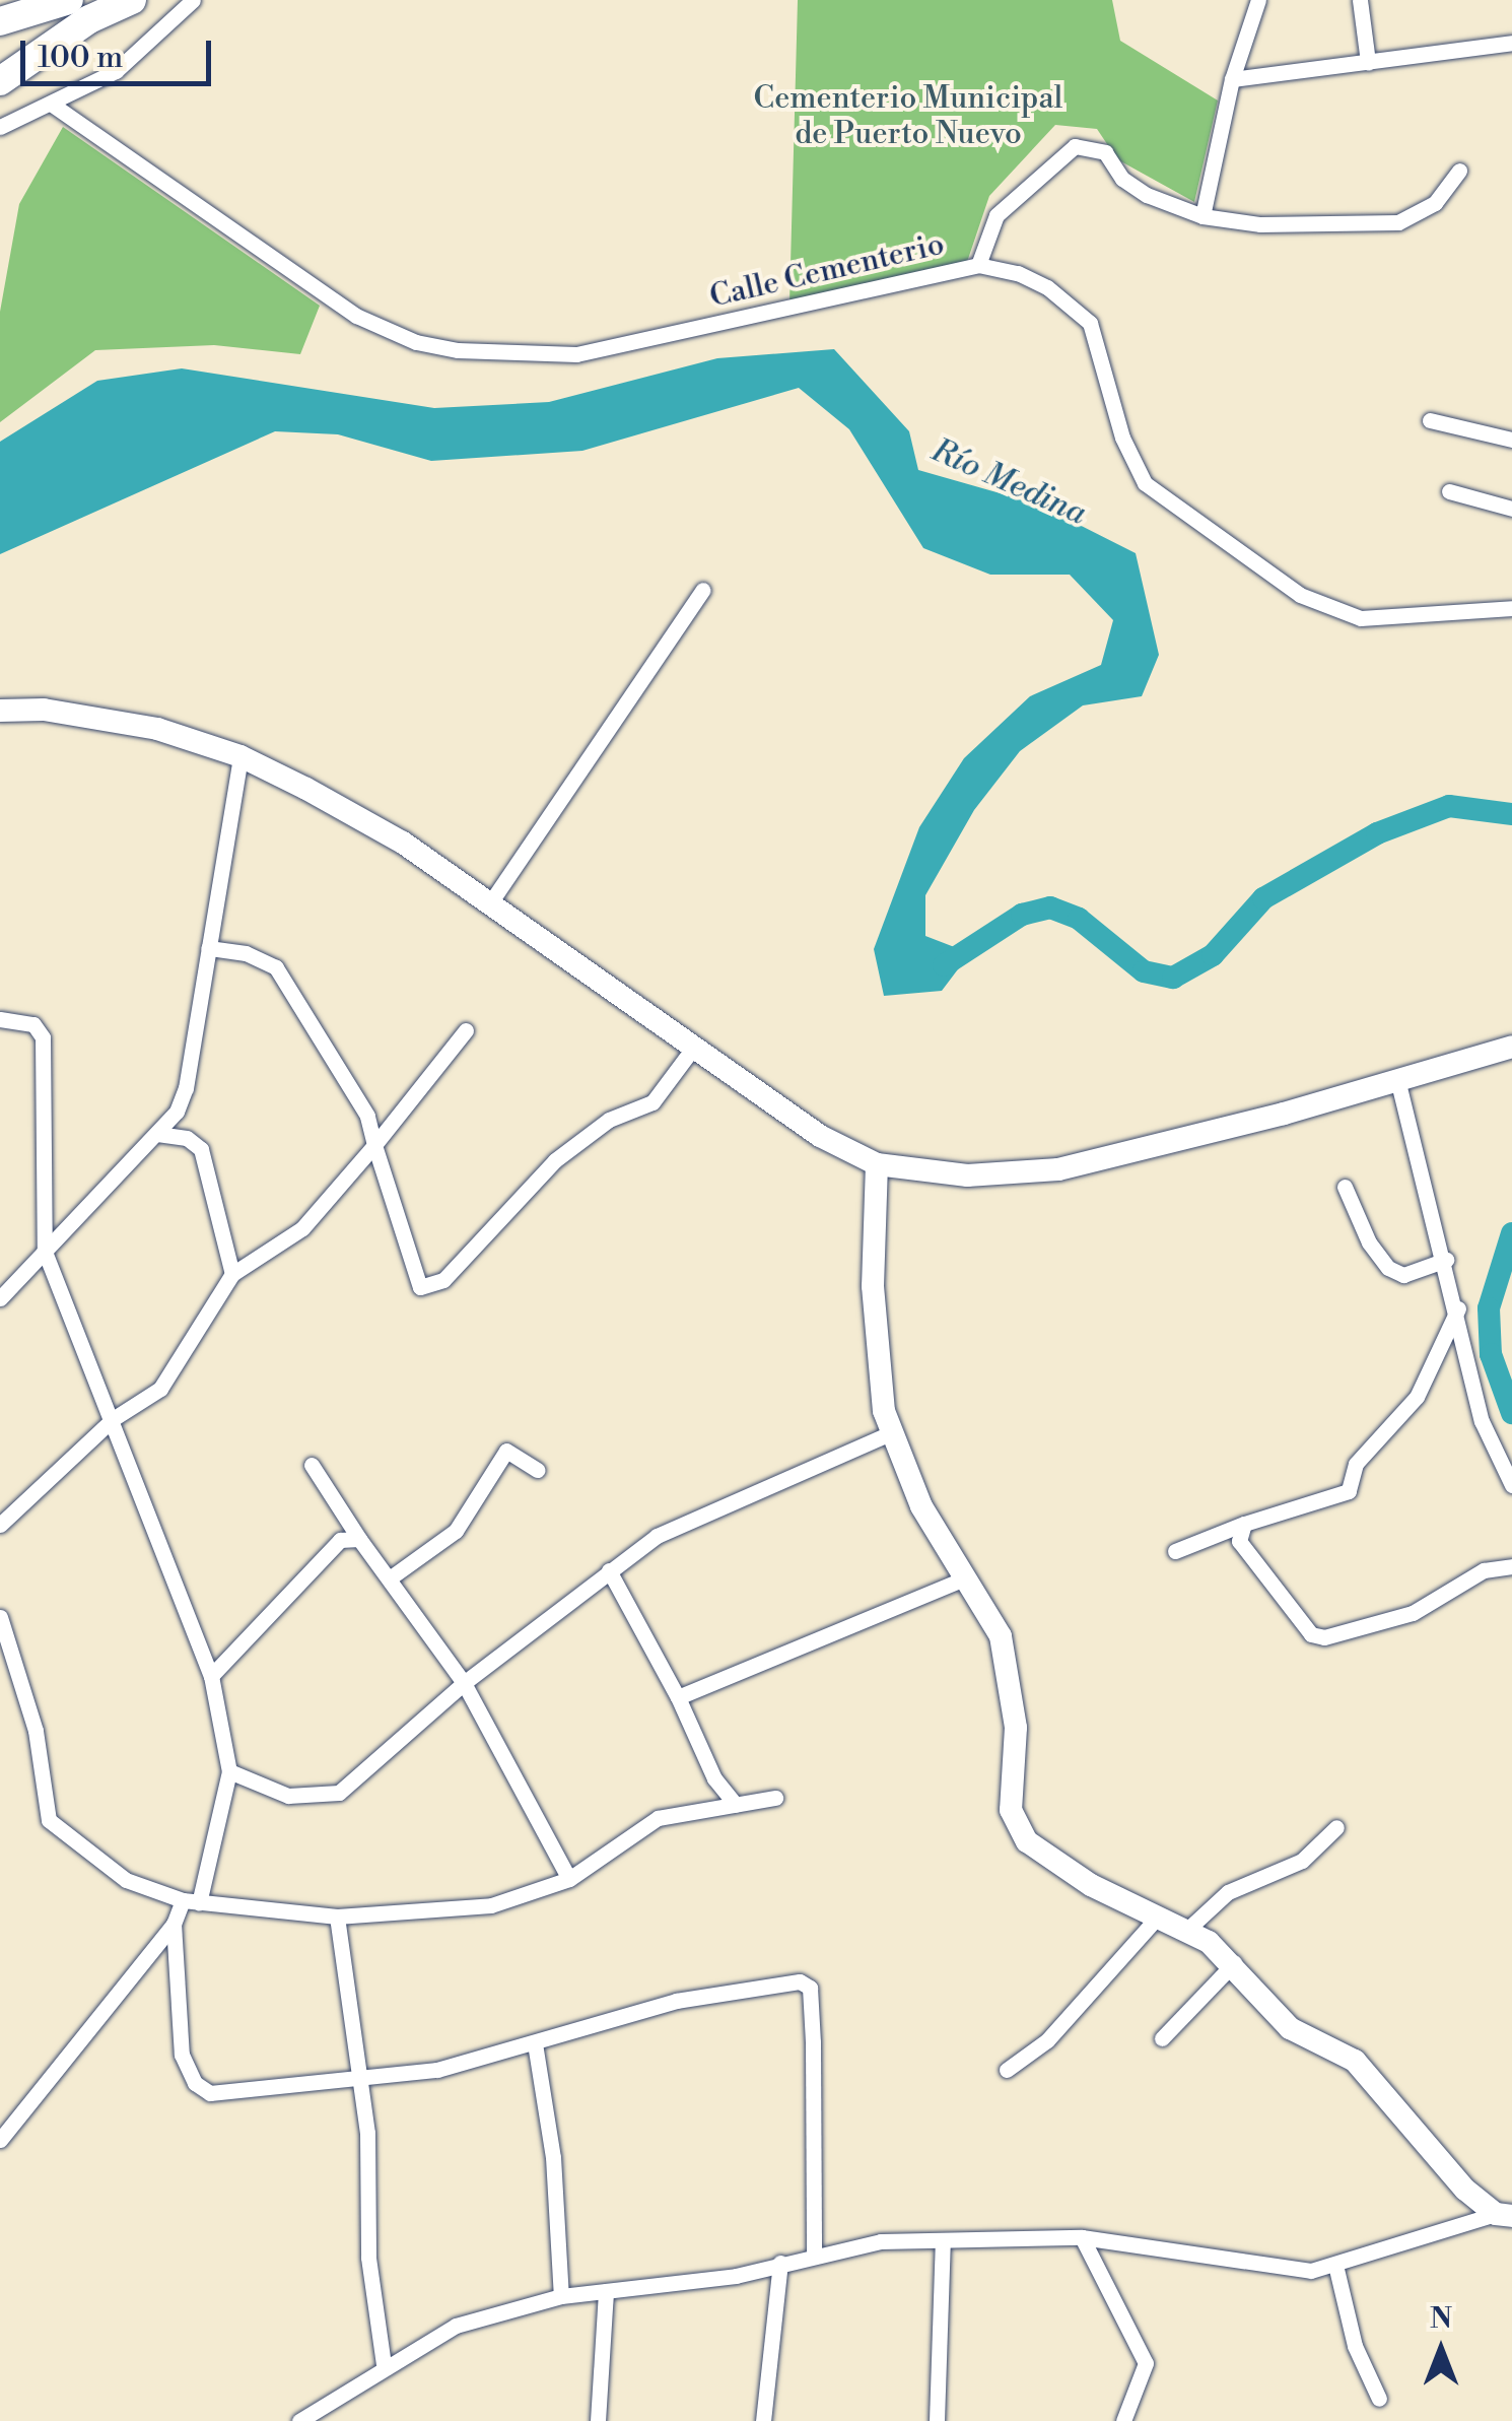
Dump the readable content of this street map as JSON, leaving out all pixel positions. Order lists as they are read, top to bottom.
{
  "streets": {
    "street": ["Calle Cementerio"]
  },
  "water": ["Río Medina"],
  "parks": ["Cementerio Municipal de Puerto Nuevo"],
  "scale_bar": "100 m",
  "north": "top"
}
